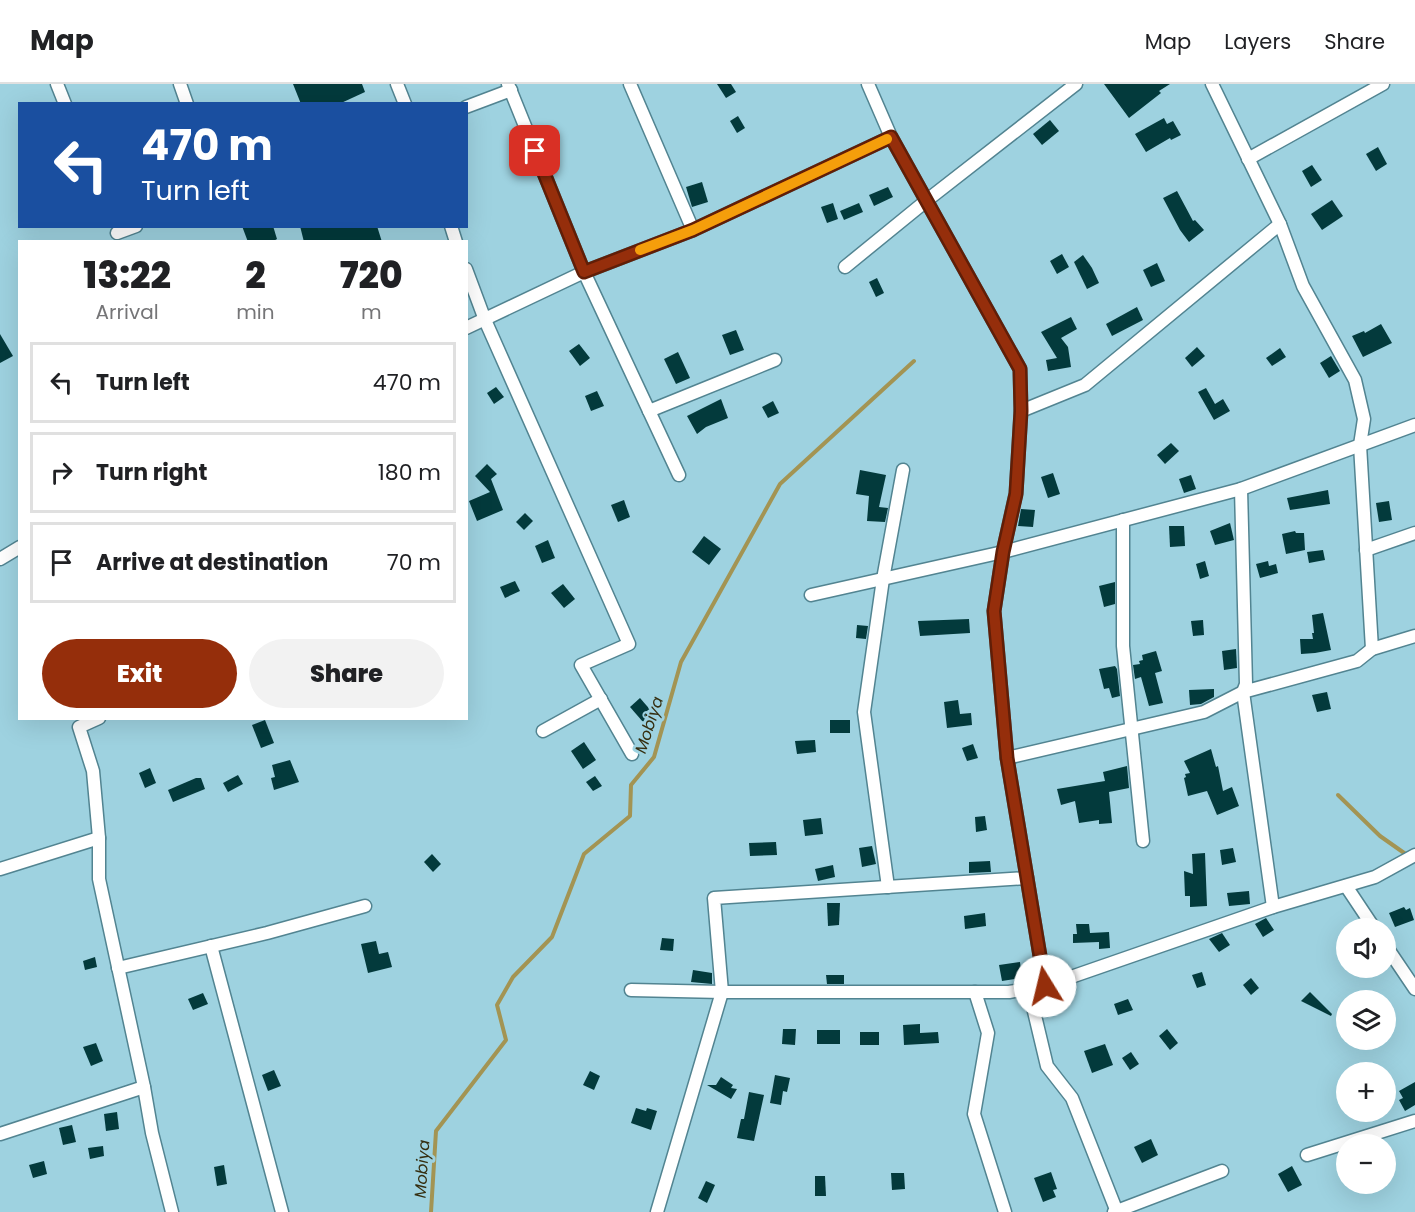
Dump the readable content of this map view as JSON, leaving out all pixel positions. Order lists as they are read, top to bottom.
{
  "water": ["Mobiya"],
  "page": {
    "header": "Map",
    "nav": ["Map", "Layers", "Share"],
    "turn": ["470 m", "Turn left"],
    "eta": [
      "13:22",
      "Arrival",
      "2",
      "min",
      "720",
      "m"
    ],
    "list": [
      {
        "name": "Turn left",
        "value": "470 m"
      },
      {
        "name": "Turn right",
        "value": "180 m"
      },
      {
        "name": "Arrive at destination",
        "value": "70 m"
      }
    ],
    "buttons": ["Exit", "Share"],
    "map_buttons": ["+", "−"]
  }
}
